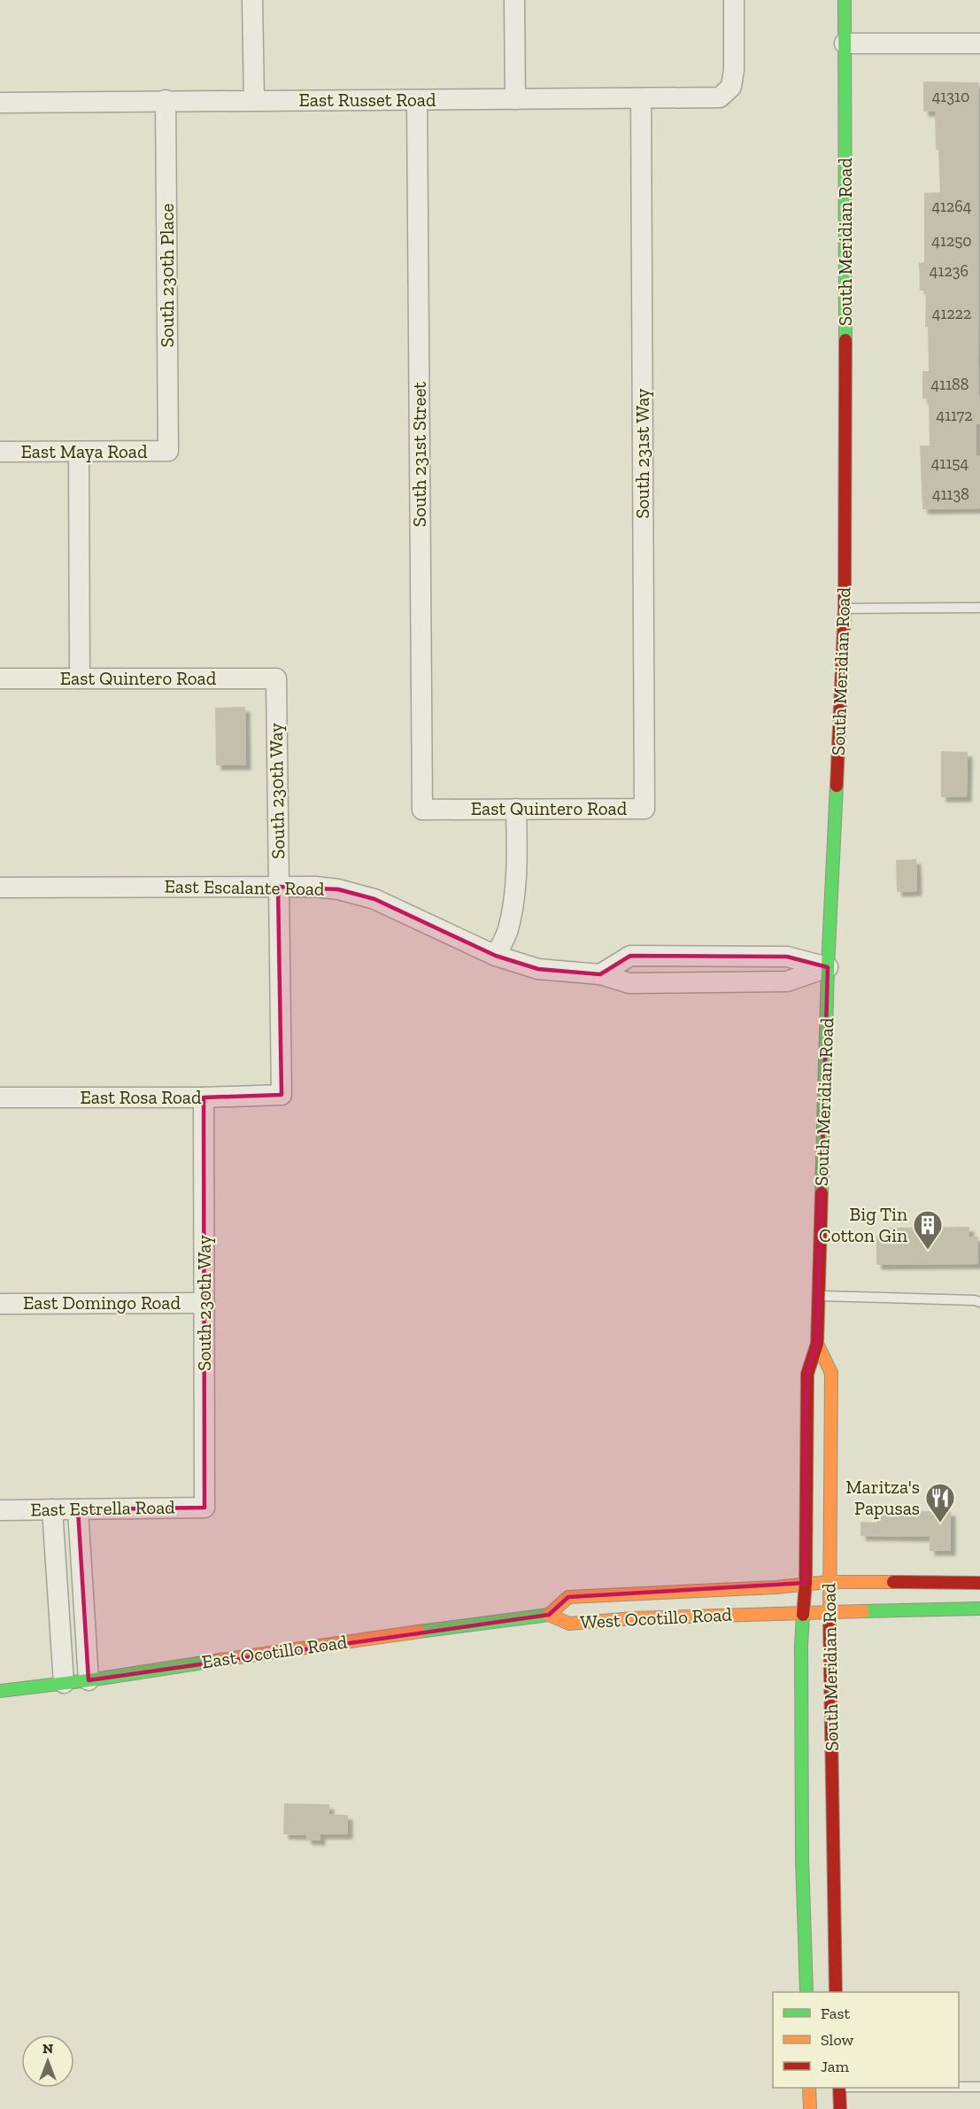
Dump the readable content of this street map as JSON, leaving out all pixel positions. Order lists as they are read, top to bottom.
{
  "streets": {
    "street": [
      "East Russet Road",
      "South Meridian Road",
      "South 230th Place",
      "East Maya Road",
      "South 231st Way",
      "South 231st Street",
      "East Quintero Road",
      "South 230th Way",
      "East Escalante Road",
      "East Rosa Road",
      "East Domingo Road",
      "East Estrella Road",
      "West Ocotillo Road",
      "East Ocotillo Road"
    ]
  },
  "crossings": [
    ["East Russet Road", "South 230th Place"],
    ["East Russet Road", "South 231st Way"],
    ["East Russet Road", "South 231st Street"],
    ["South Meridian Road", "East Escalante Road"],
    ["South Meridian Road", "West Ocotillo Road"],
    ["South 230th Place", "East Maya Road"],
    ["South 231st Way", "East Quintero Road"],
    ["South 231st Street", "East Quintero Road"],
    ["East Quintero Road", "South 230th Way"],
    ["South 230th Way", "East Escalante Road"],
    ["South 230th Way", "East Rosa Road"],
    ["South 230th Way", "East Domingo Road"],
    ["South 230th Way", "East Estrella Road"],
    ["West Ocotillo Road", "East Ocotillo Road"]
  ],
  "places": {
    "building": ["Big Tin Cotton Gin"],
    "restaurant": ["Maritza's Papusas"]
  },
  "house_numbers": [
    "41310",
    "41264",
    "41250",
    "41236",
    "41222",
    "41188",
    "41172",
    "41154",
    "41138"
  ],
  "legend": ["Fast", "Slow", "Jam"],
  "north": "top"
}
